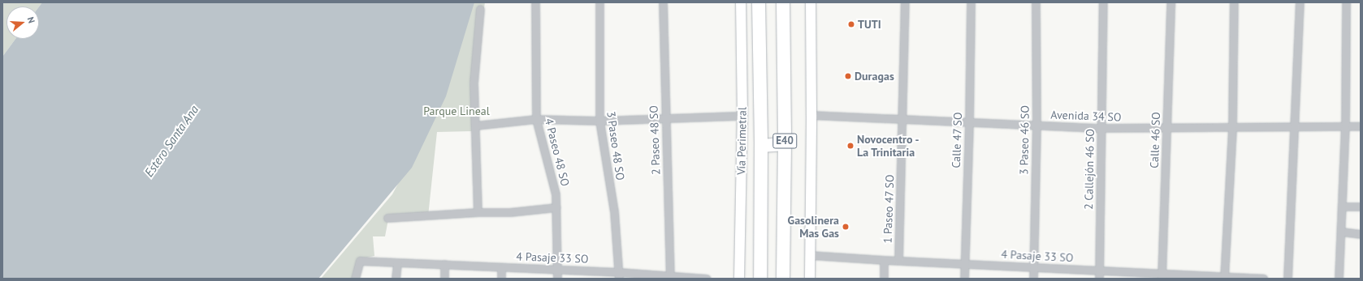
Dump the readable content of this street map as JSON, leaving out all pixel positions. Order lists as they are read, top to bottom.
{
  "streets": {
    "highway": ["Vía Perimetral", "E40"],
    "street": [
      "Avenida 34 SO",
      "2 Paseo 48 SO",
      "Calle 47 SO",
      "3 Paseo 46 SO",
      "Calle 46 SO",
      "3 Paseo 48 SO",
      "4 Paseo 48 SO",
      "2 Callejón 46 SO",
      "1 Paseo 47 SO",
      "4 Pasaje 33 SO"
    ]
  },
  "crossings": [
    ["Avenida 34 SO", "Calle 47 SO"],
    ["Avenida 34 SO", "3 Paseo 46 SO"],
    ["Avenida 34 SO", "Calle 46 SO"],
    ["Avenida 34 SO", "E40"],
    ["Avenida 34 SO", "2 Callejón 46 SO"],
    ["Avenida 34 SO", "1 Paseo 47 SO"],
    ["2 Paseo 48 SO", "4 Pasaje 33 SO"],
    ["Calle 47 SO", "4 Pasaje 33 SO"],
    ["3 Paseo 46 SO", "4 Pasaje 33 SO"],
    ["Calle 46 SO", "4 Pasaje 33 SO"],
    ["E40", "4 Pasaje 33 SO"],
    ["3 Paseo 48 SO", "4 Pasaje 33 SO"],
    ["4 Paseo 48 SO", "4 Pasaje 33 SO"],
    ["2 Callejón 46 SO", "4 Pasaje 33 SO"],
    ["1 Paseo 47 SO", "4 Pasaje 33 SO"]
  ],
  "water": ["Estero Santa Ana"],
  "parks": ["Parque Lineal"],
  "places": [
    "TUTI",
    "Duragas",
    "Novocentro - La Trinitaria",
    "Gasolinera Mas Gas"
  ],
  "north": "right"
}
